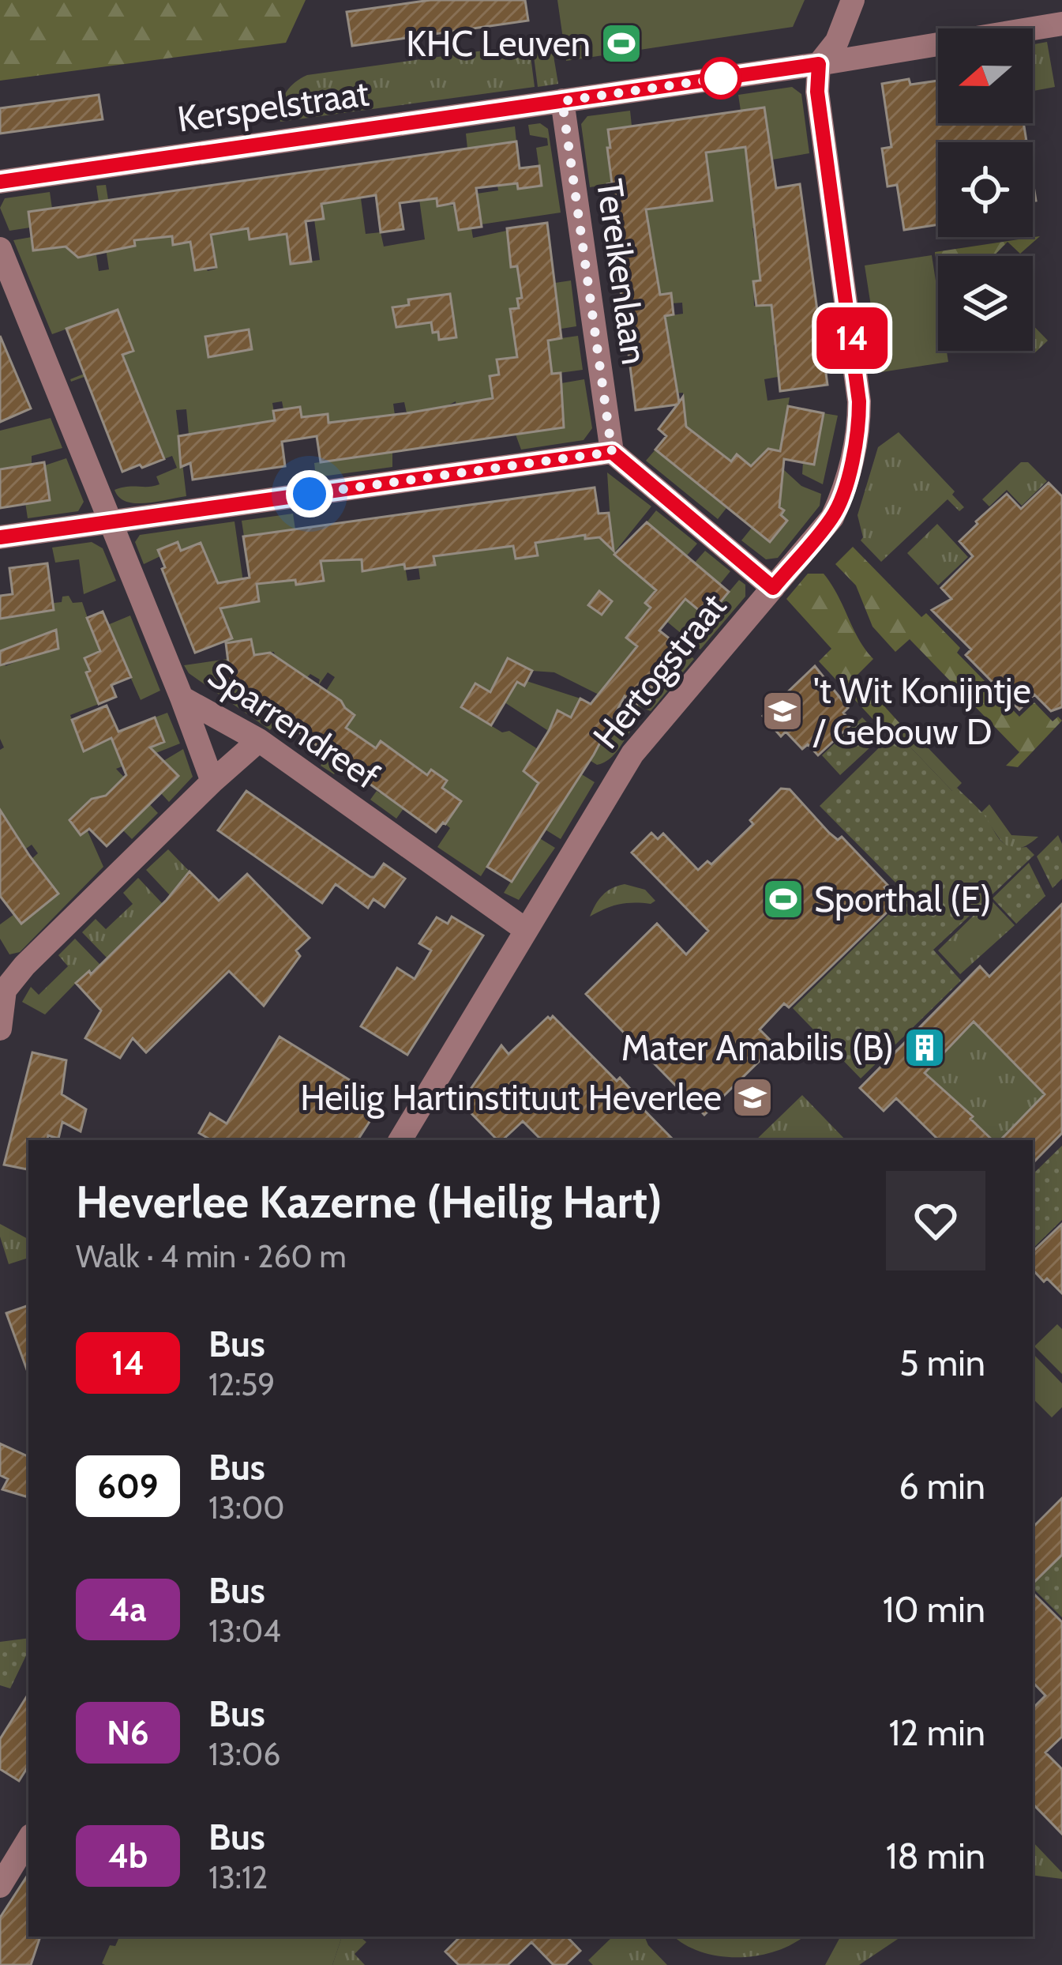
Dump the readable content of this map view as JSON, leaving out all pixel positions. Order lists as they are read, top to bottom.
{
  "streets": {
    "street": [
      "Kerspelstraat",
      "Tereikenlaan",
      "Hertogstraat",
      "Sparrendreef"
    ]
  },
  "crossings": [
    ["Kerspelstraat", "Tereikenlaan"],
    ["Kerspelstraat", "Hertogstraat"],
    ["Hertogstraat", "Sparrendreef"]
  ],
  "places": {
    "sports": ["KHC Leuven", "Sporthal (E)"],
    "school or university": ["'t Wit Konijntje / Gebouw D", "Heilig Hartinstituut Heverlee"],
    "building": ["Mater Amabilis (B)"]
  },
  "lines": ["bus line 14"],
  "north": "left",
  "page": {
    "on_map": "14",
    "heading": ["Heverlee Kazerne (Heilig Hart)", "Walk · 4 min · 260 m"],
    "list": [
      {
        "mark": "14",
        "name": "Bus",
        "note": "12:59",
        "value": "5 min"
      },
      {
        "mark": "609",
        "name": "Bus",
        "note": "13:00",
        "value": "6 min"
      },
      {
        "mark": "4a",
        "name": "Bus",
        "note": "13:04",
        "value": "10 min"
      },
      {
        "mark": "N6",
        "name": "Bus",
        "note": "13:06",
        "value": "12 min"
      },
      {
        "mark": "4b",
        "name": "Bus",
        "note": "13:12",
        "value": "18 min"
      }
    ]
  }
}
